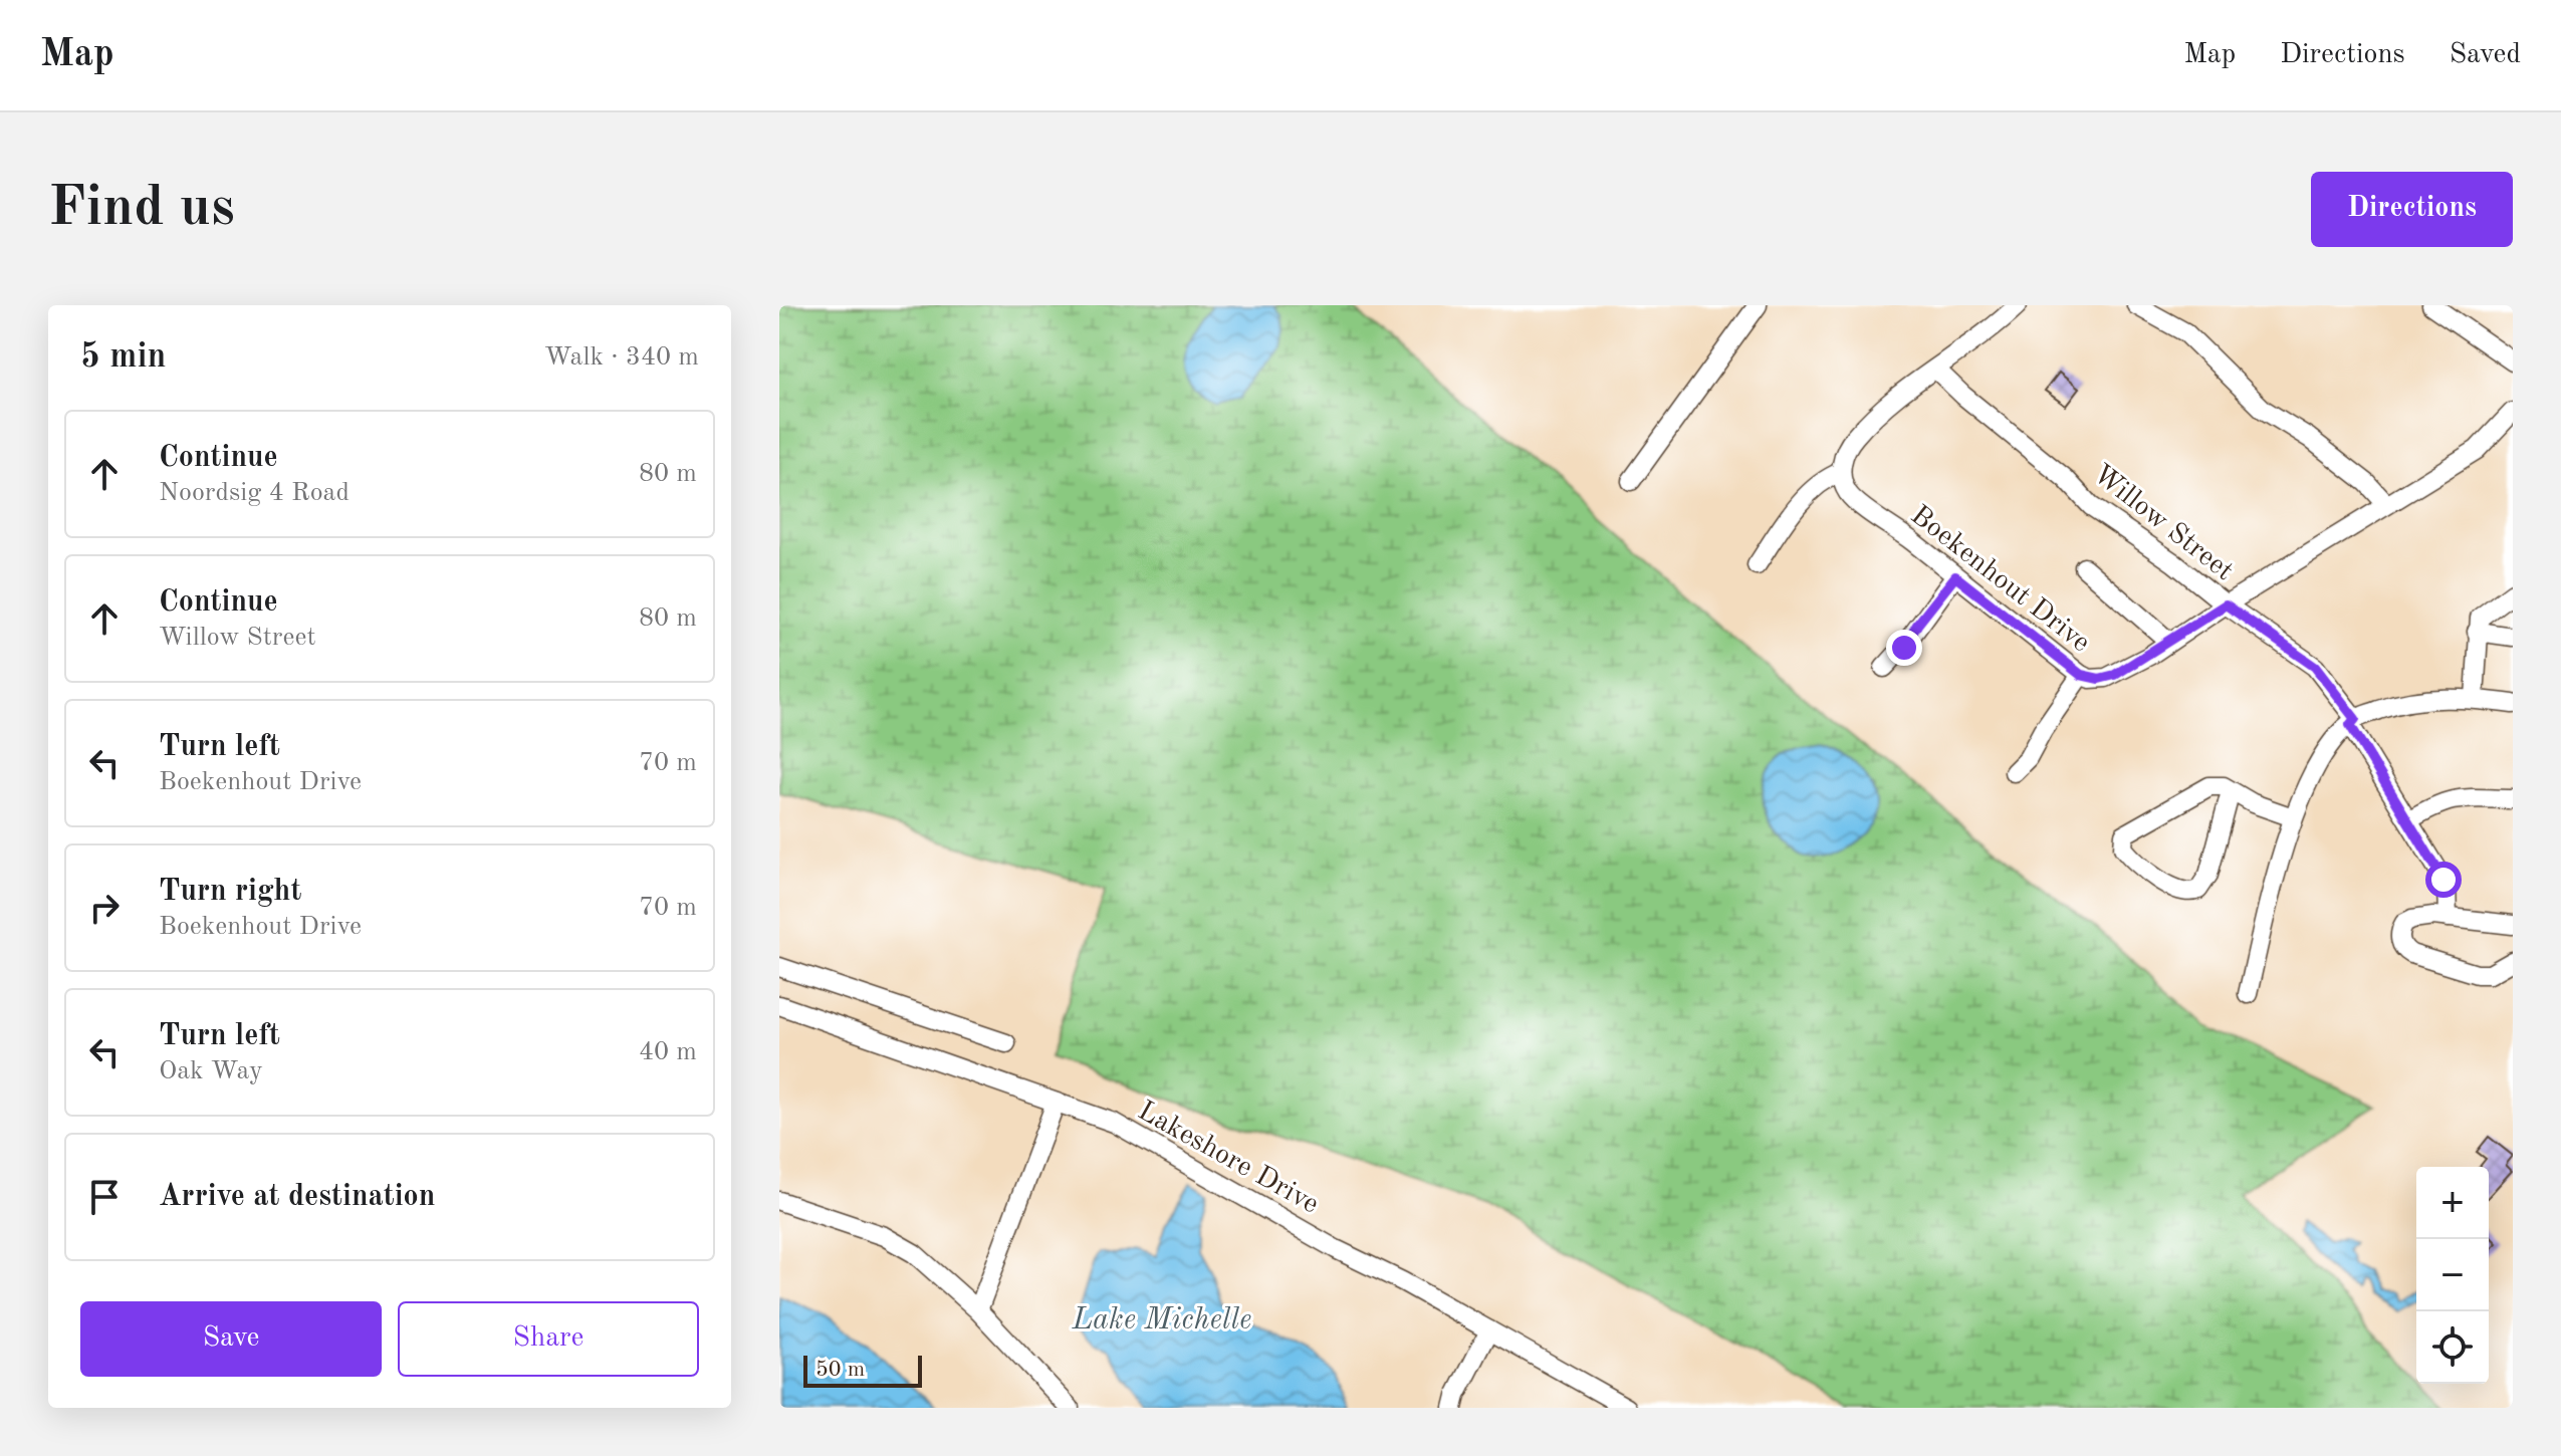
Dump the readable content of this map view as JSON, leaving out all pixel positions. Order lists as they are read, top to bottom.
{
  "streets": {
    "street": ["Willow Street", "Boekenhout Drive", "Lakeshore Drive"]
  },
  "crossings": [
    ["Willow Street", "Boekenhout Drive"]
  ],
  "water": ["Lake Michelle"],
  "scale_bar": "50 m",
  "page": {
    "header": "Map",
    "nav": ["Map", "Directions", "Saved"],
    "buttons": [
      "Directions",
      ["Save", "Share"]
    ],
    "title": "Find us",
    "heading": ["5 min", "Walk · 340 m"],
    "list": [
      ["Continue", "Noordsig 4 Road", "80 m"],
      ["Continue", "Willow Street", "80 m"],
      ["Turn left", "Boekenhout Drive", "70 m"],
      ["Turn right", "Boekenhout Drive", "70 m"],
      ["Turn left", "Oak Way", "40 m"],
      "Arrive at destination"
    ],
    "map_buttons": ["+", "−"],
    "scale": "50 m"
  }
}
